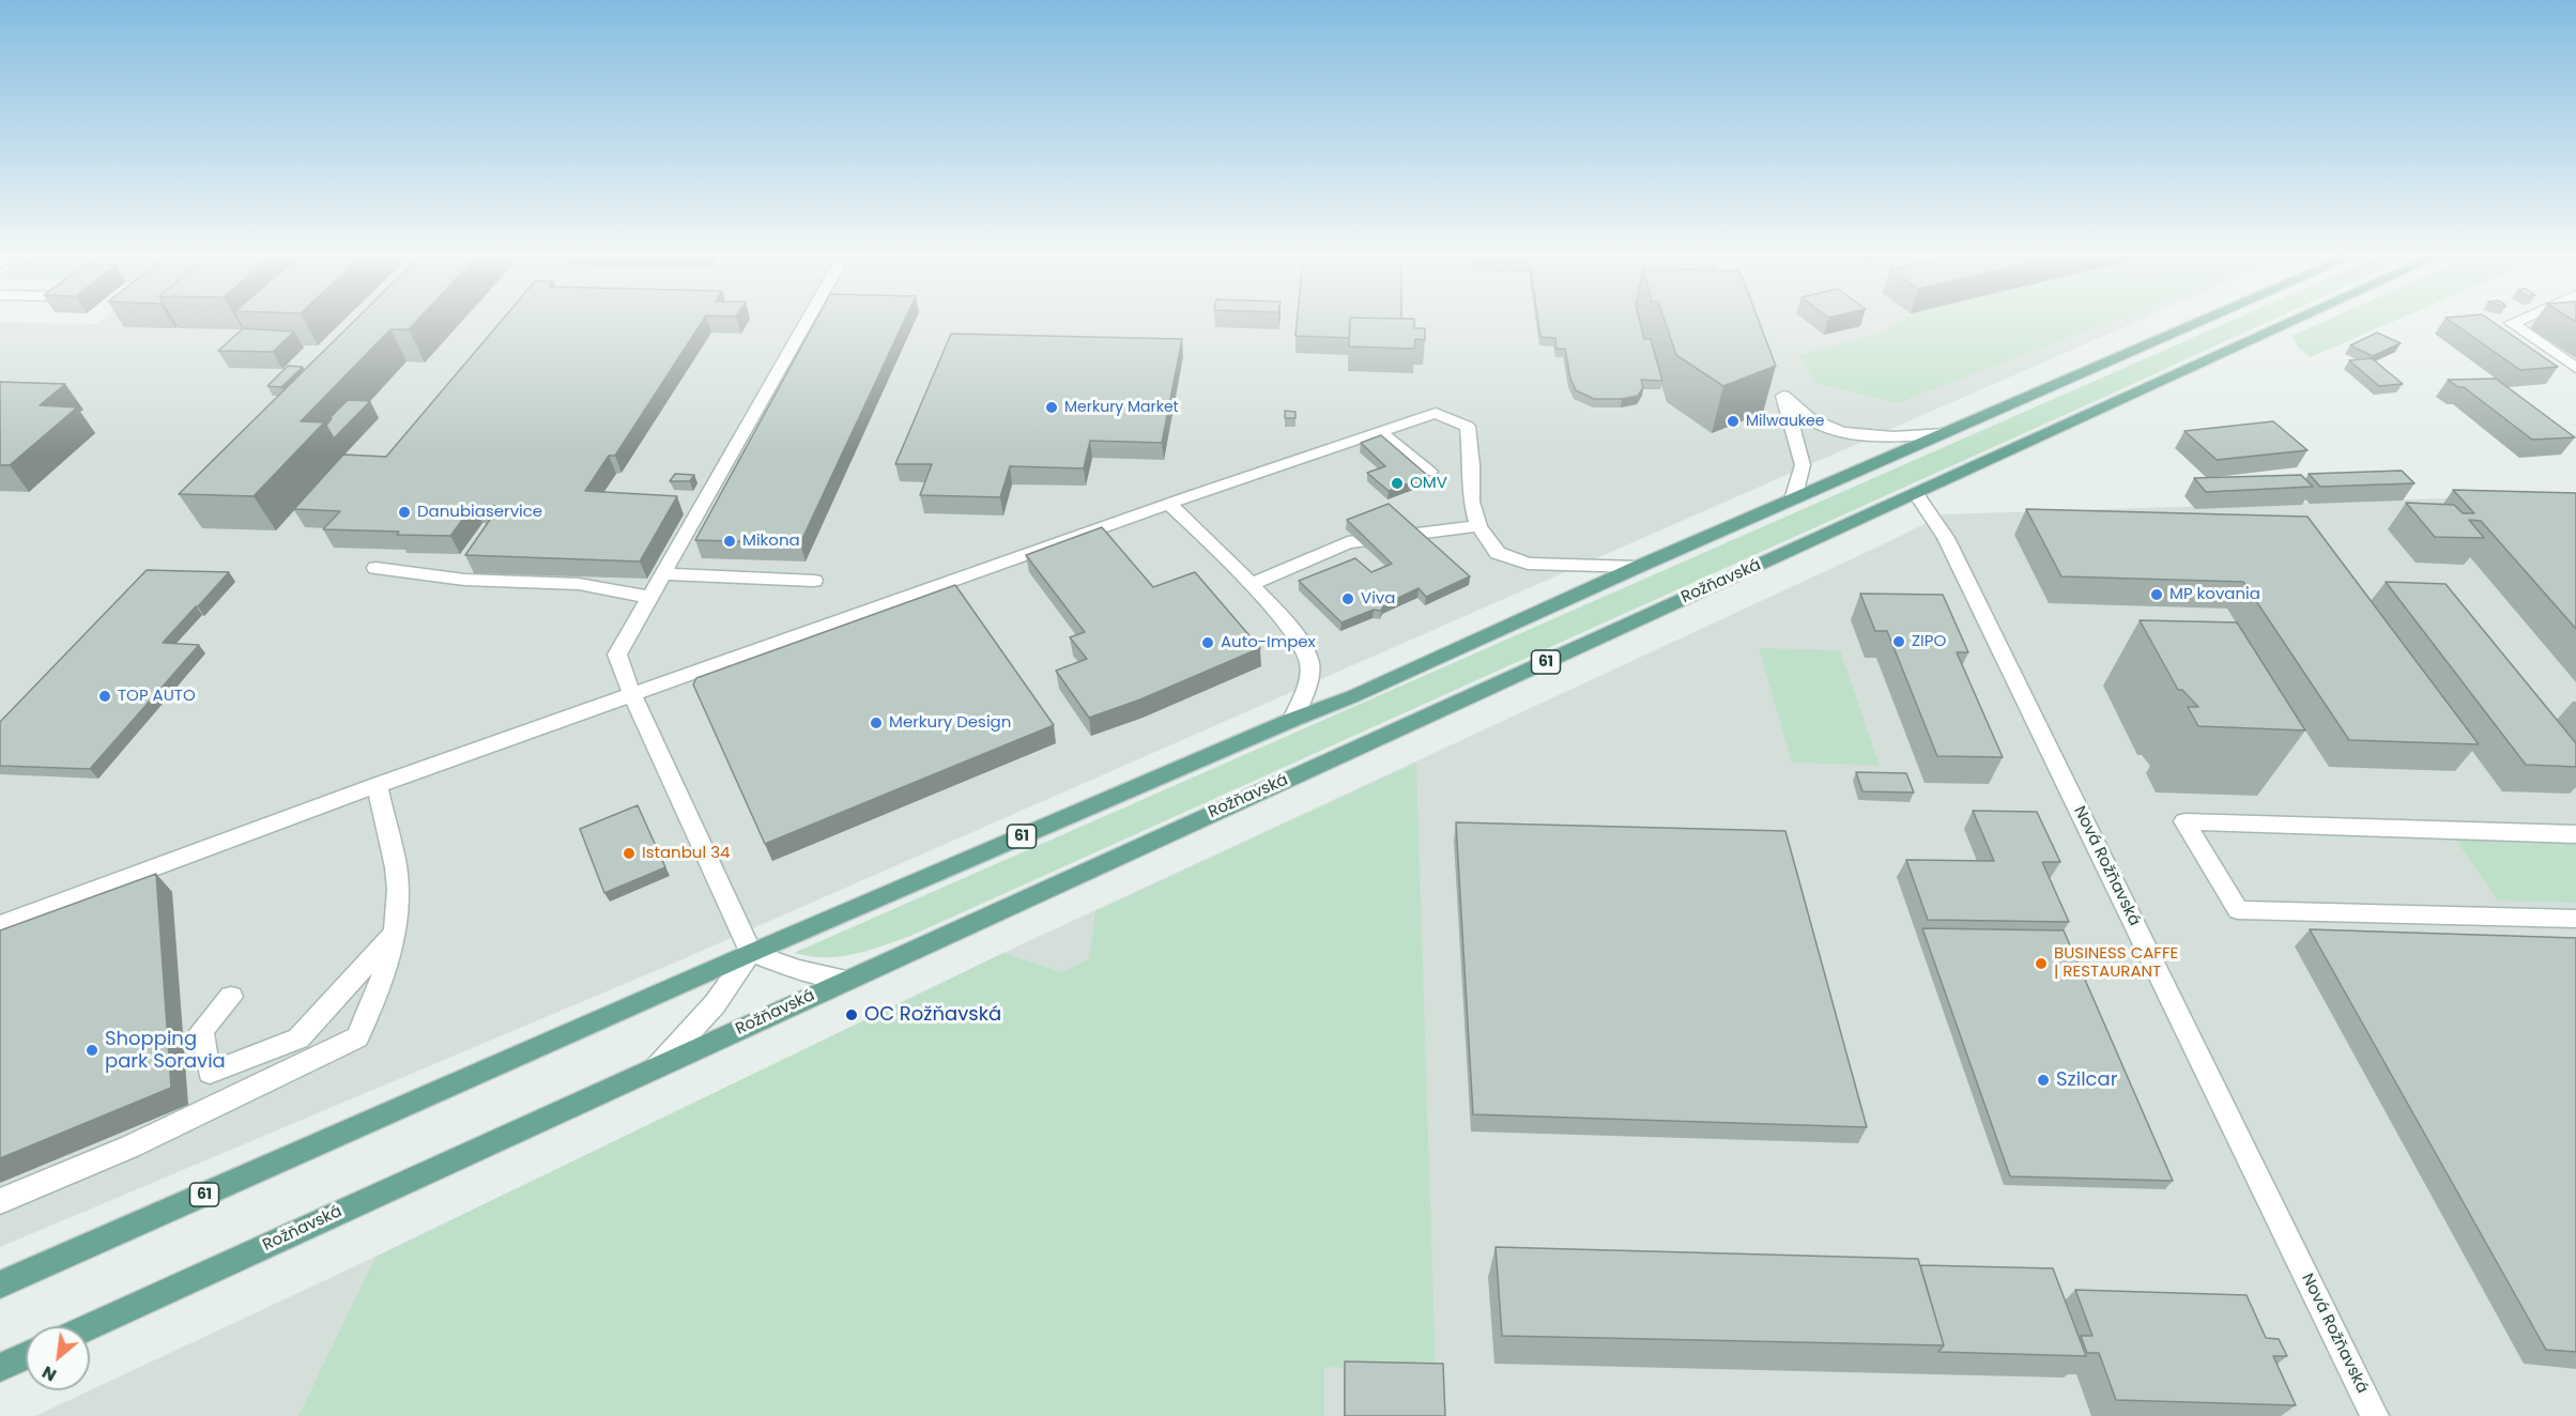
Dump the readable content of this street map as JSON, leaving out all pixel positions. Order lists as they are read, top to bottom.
{
  "streets": {
    "main road": ["Rožňavská", "61"],
    "street": ["Nová Rožňavská"]
  },
  "crossings": [
    ["Rožňavská", "Nová Rožňavská"]
  ],
  "places": [
    "Merkury Market",
    "Milwaukee",
    "OMV",
    "Danubiaservice",
    "Mikona",
    "MP kovania",
    "Viva",
    "ZIPO",
    "Auto-Impex",
    "TOP AUTO",
    "Merkury Design",
    "Istanbul 34",
    "BUSINESS CAFFE | RESTAURANT",
    "OC Rožňavská",
    "Shopping park Soravia",
    "Szilcar"
  ],
  "north": "bottom left"
}
